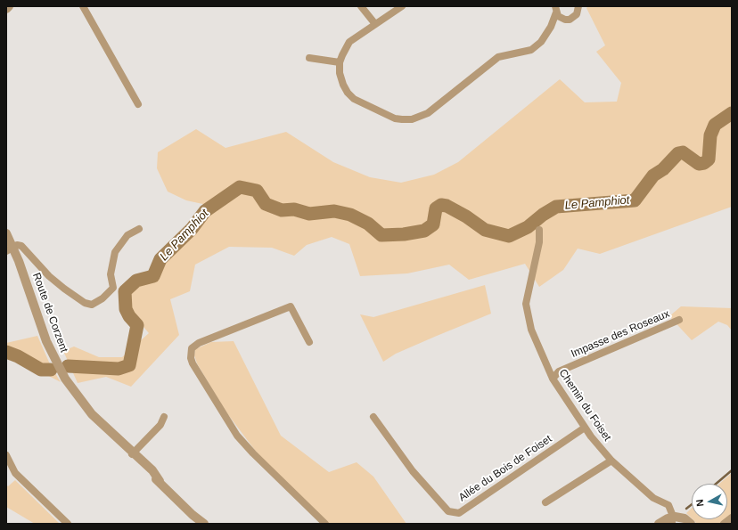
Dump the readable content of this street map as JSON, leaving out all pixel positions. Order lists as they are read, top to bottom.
{
  "streets": {
    "street": [
      "Route de Corzent",
      "Impasse des Roseaux",
      "Chemin du Foiset",
      "Allée du Bois de Foiset"
    ]
  },
  "crossings": [
    ["Impasse des Roseaux", "Chemin du Foiset"],
    ["Chemin du Foiset", "Allée du Bois de Foiset"]
  ],
  "water": ["Le Pamphiot"],
  "north": "left"
}
